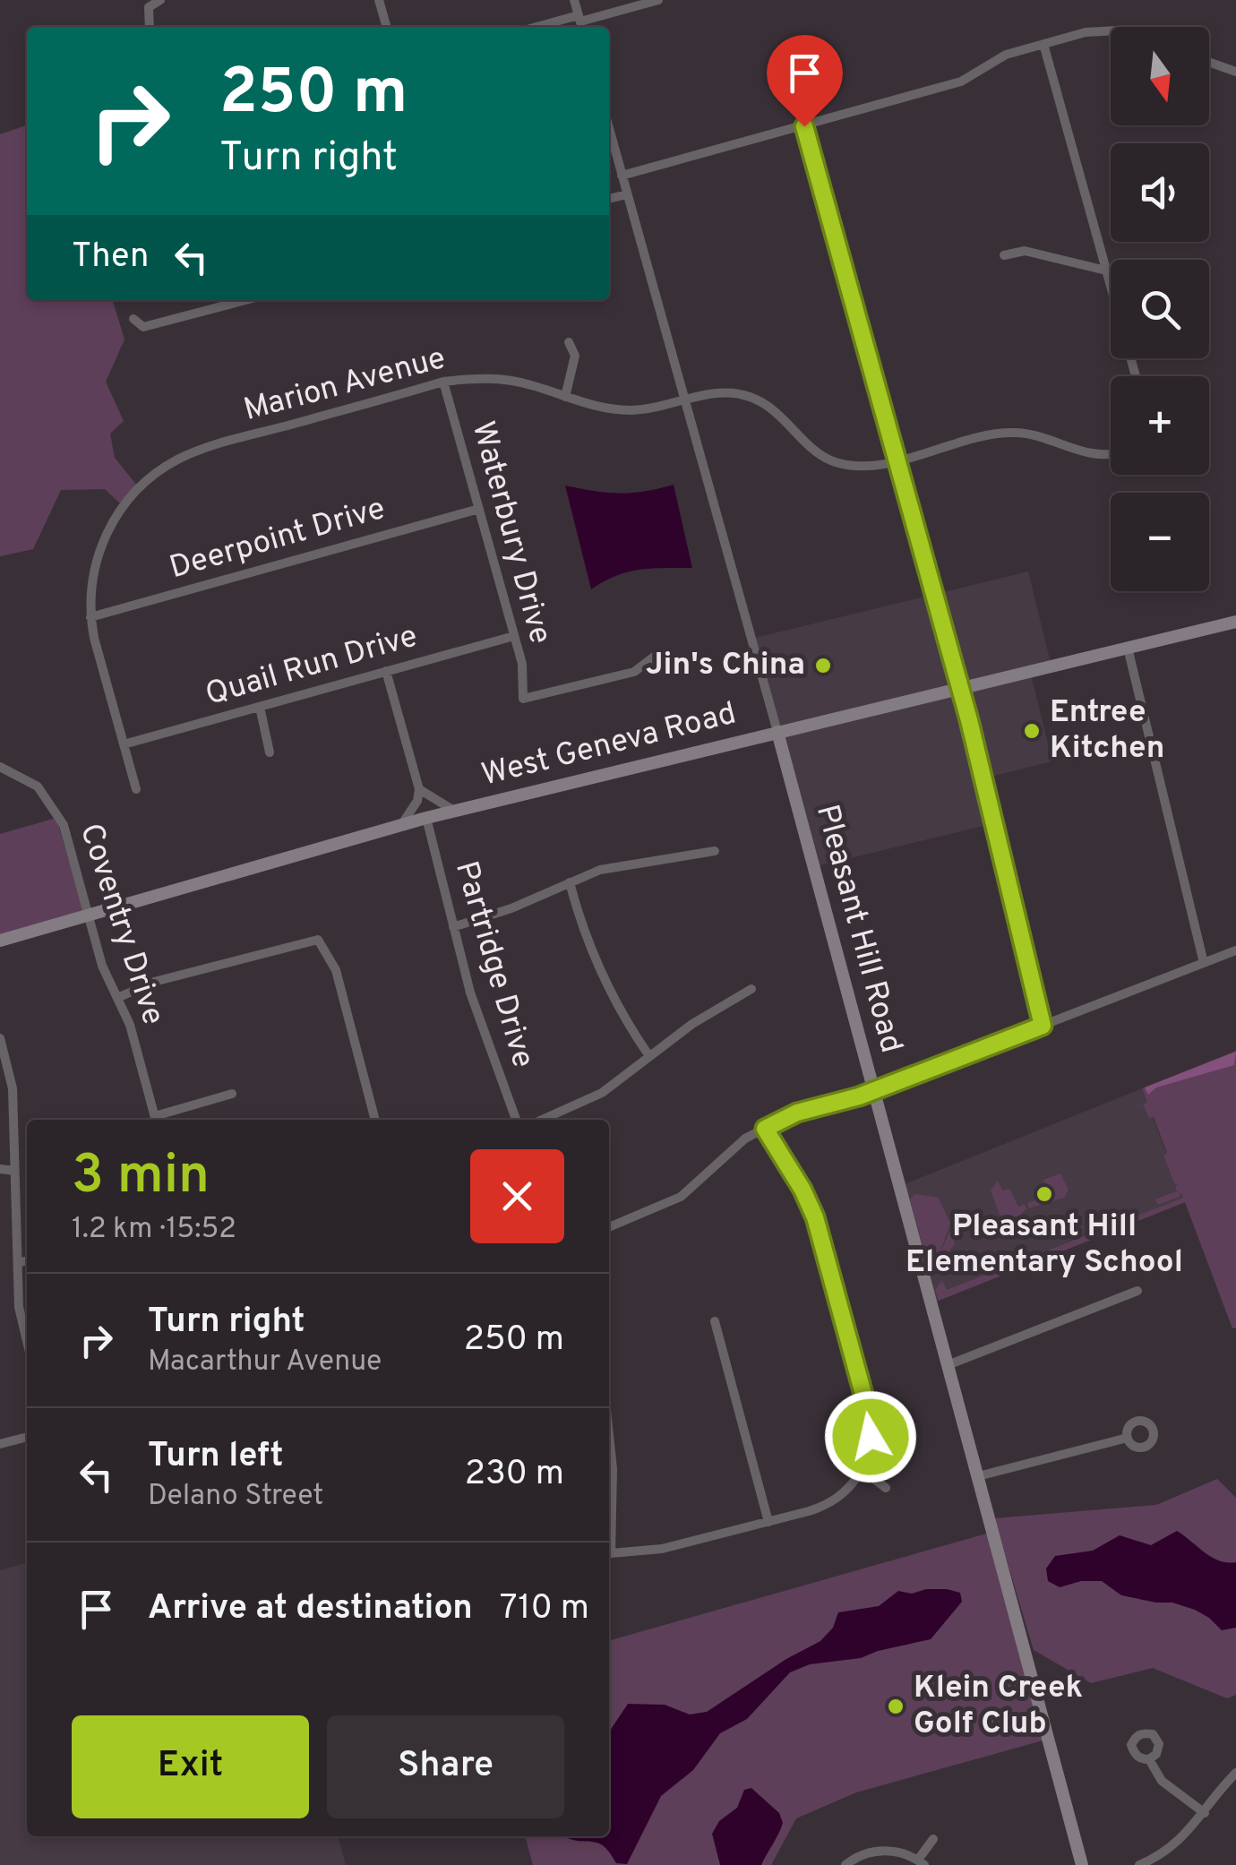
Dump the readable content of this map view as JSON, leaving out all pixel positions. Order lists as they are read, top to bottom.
{
  "streets": {
    "main road": ["West Geneva Road", "Pleasant Hill Road"],
    "street": [
      "Marion Avenue",
      "Waterbury Drive",
      "Deerpoint Drive",
      "Quail Run Drive",
      "Coventry Drive",
      "Partridge Drive"
    ]
  },
  "crossings": [
    ["Marion Avenue", "Waterbury Drive"],
    ["Marion Avenue", "Deerpoint Drive"],
    ["Marion Avenue", "Quail Run Drive"],
    ["Marion Avenue", "Pleasant Hill Road"],
    ["Waterbury Drive", "Deerpoint Drive"],
    ["Waterbury Drive", "Quail Run Drive"],
    ["West Geneva Road", "Coventry Drive"],
    ["West Geneva Road", "Pleasant Hill Road"],
    ["West Geneva Road", "Partridge Drive"]
  ],
  "places": [
    "Jin's China",
    "Entree Kitchen",
    "Pleasant Hill Elementary School",
    "Klein Creek Golf Club"
  ],
  "north": "bottom",
  "page": {
    "map_buttons": ["+", "−"],
    "turn": ["250 m", "Turn right"],
    "then": "Then",
    "heading": ["3 min", "1.2 km · 15:52"],
    "list": [
      {
        "name": "Turn right",
        "note": "Macarthur Avenue",
        "value": "250 m"
      },
      {
        "name": "Turn left",
        "note": "Delano Street",
        "value": "230 m"
      },
      {
        "name": "Arrive at destination",
        "value": "710 m"
      }
    ],
    "buttons": ["Exit", "Share"]
  }
}
